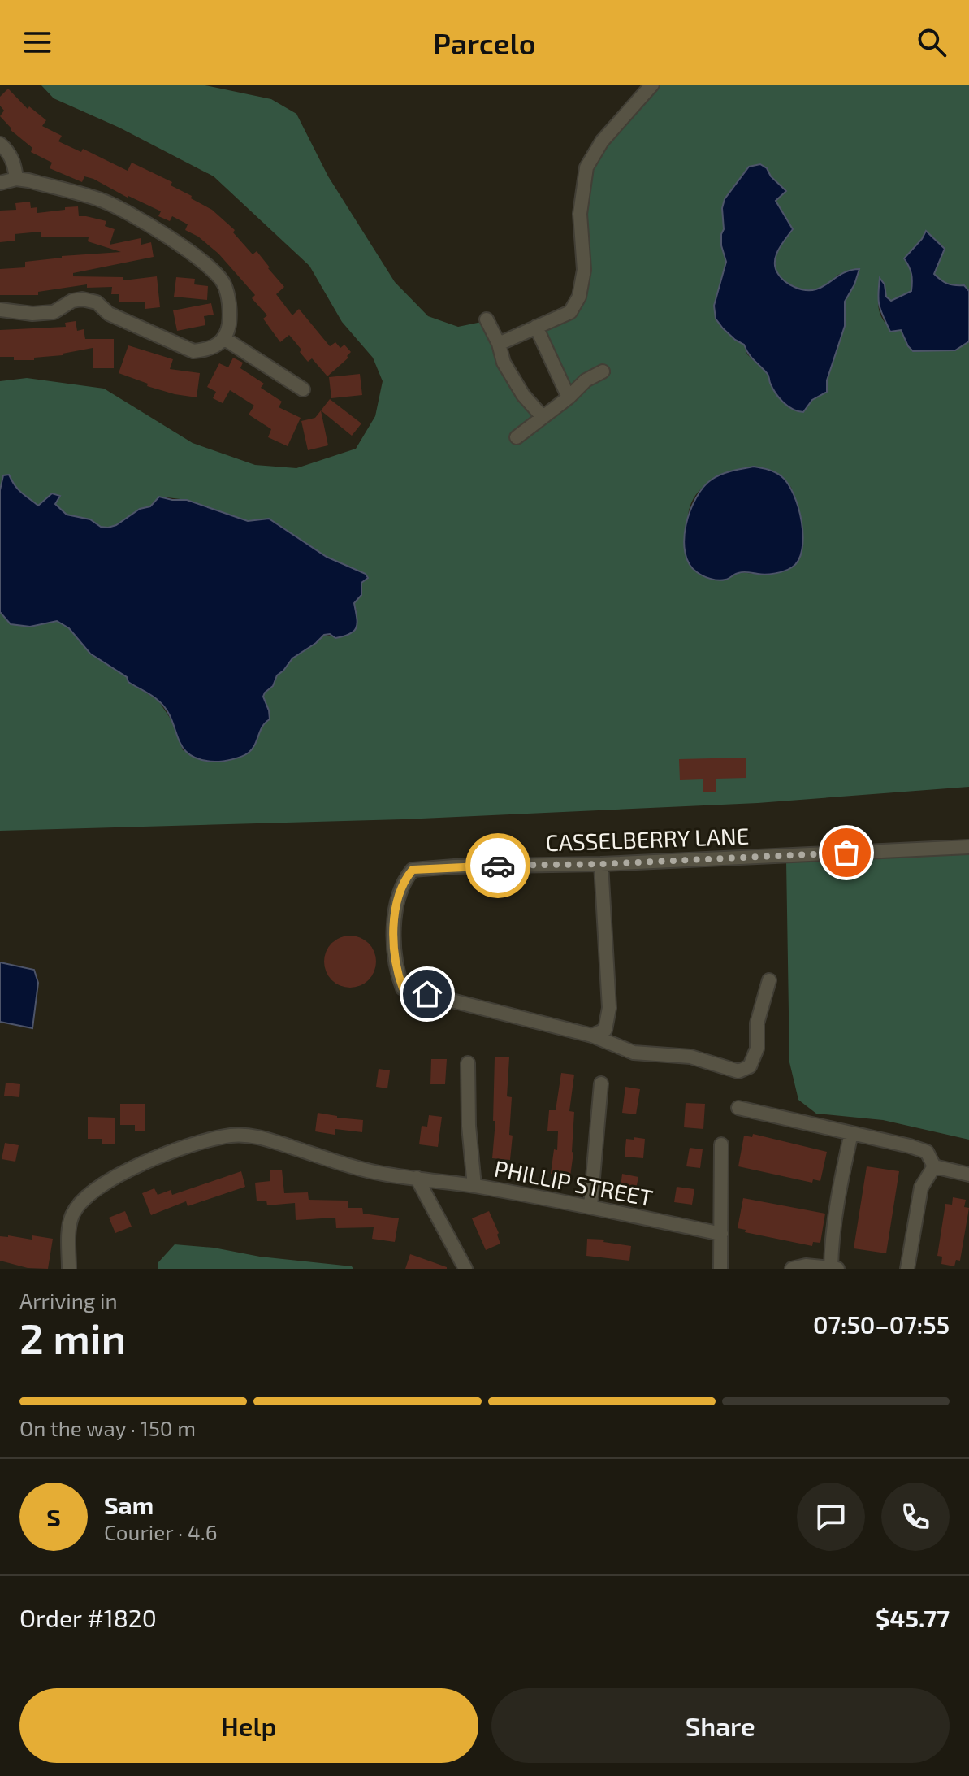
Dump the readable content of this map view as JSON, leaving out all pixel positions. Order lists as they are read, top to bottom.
{
  "streets": {
    "street": ["CASSELBERRY LANE", "PHILLIP STREET"]
  },
  "page": {
    "header": "Parcelo",
    "heading": ["2 min", "Arriving in", "07:50–07:55"],
    "panel": [
      "Sam",
      "Courier · 4.6",
      "Order #1820",
      "$45.77"
    ],
    "bar": "On the way · 150 m",
    "round": "S",
    "buttons": ["Help", "Share"]
  }
}
